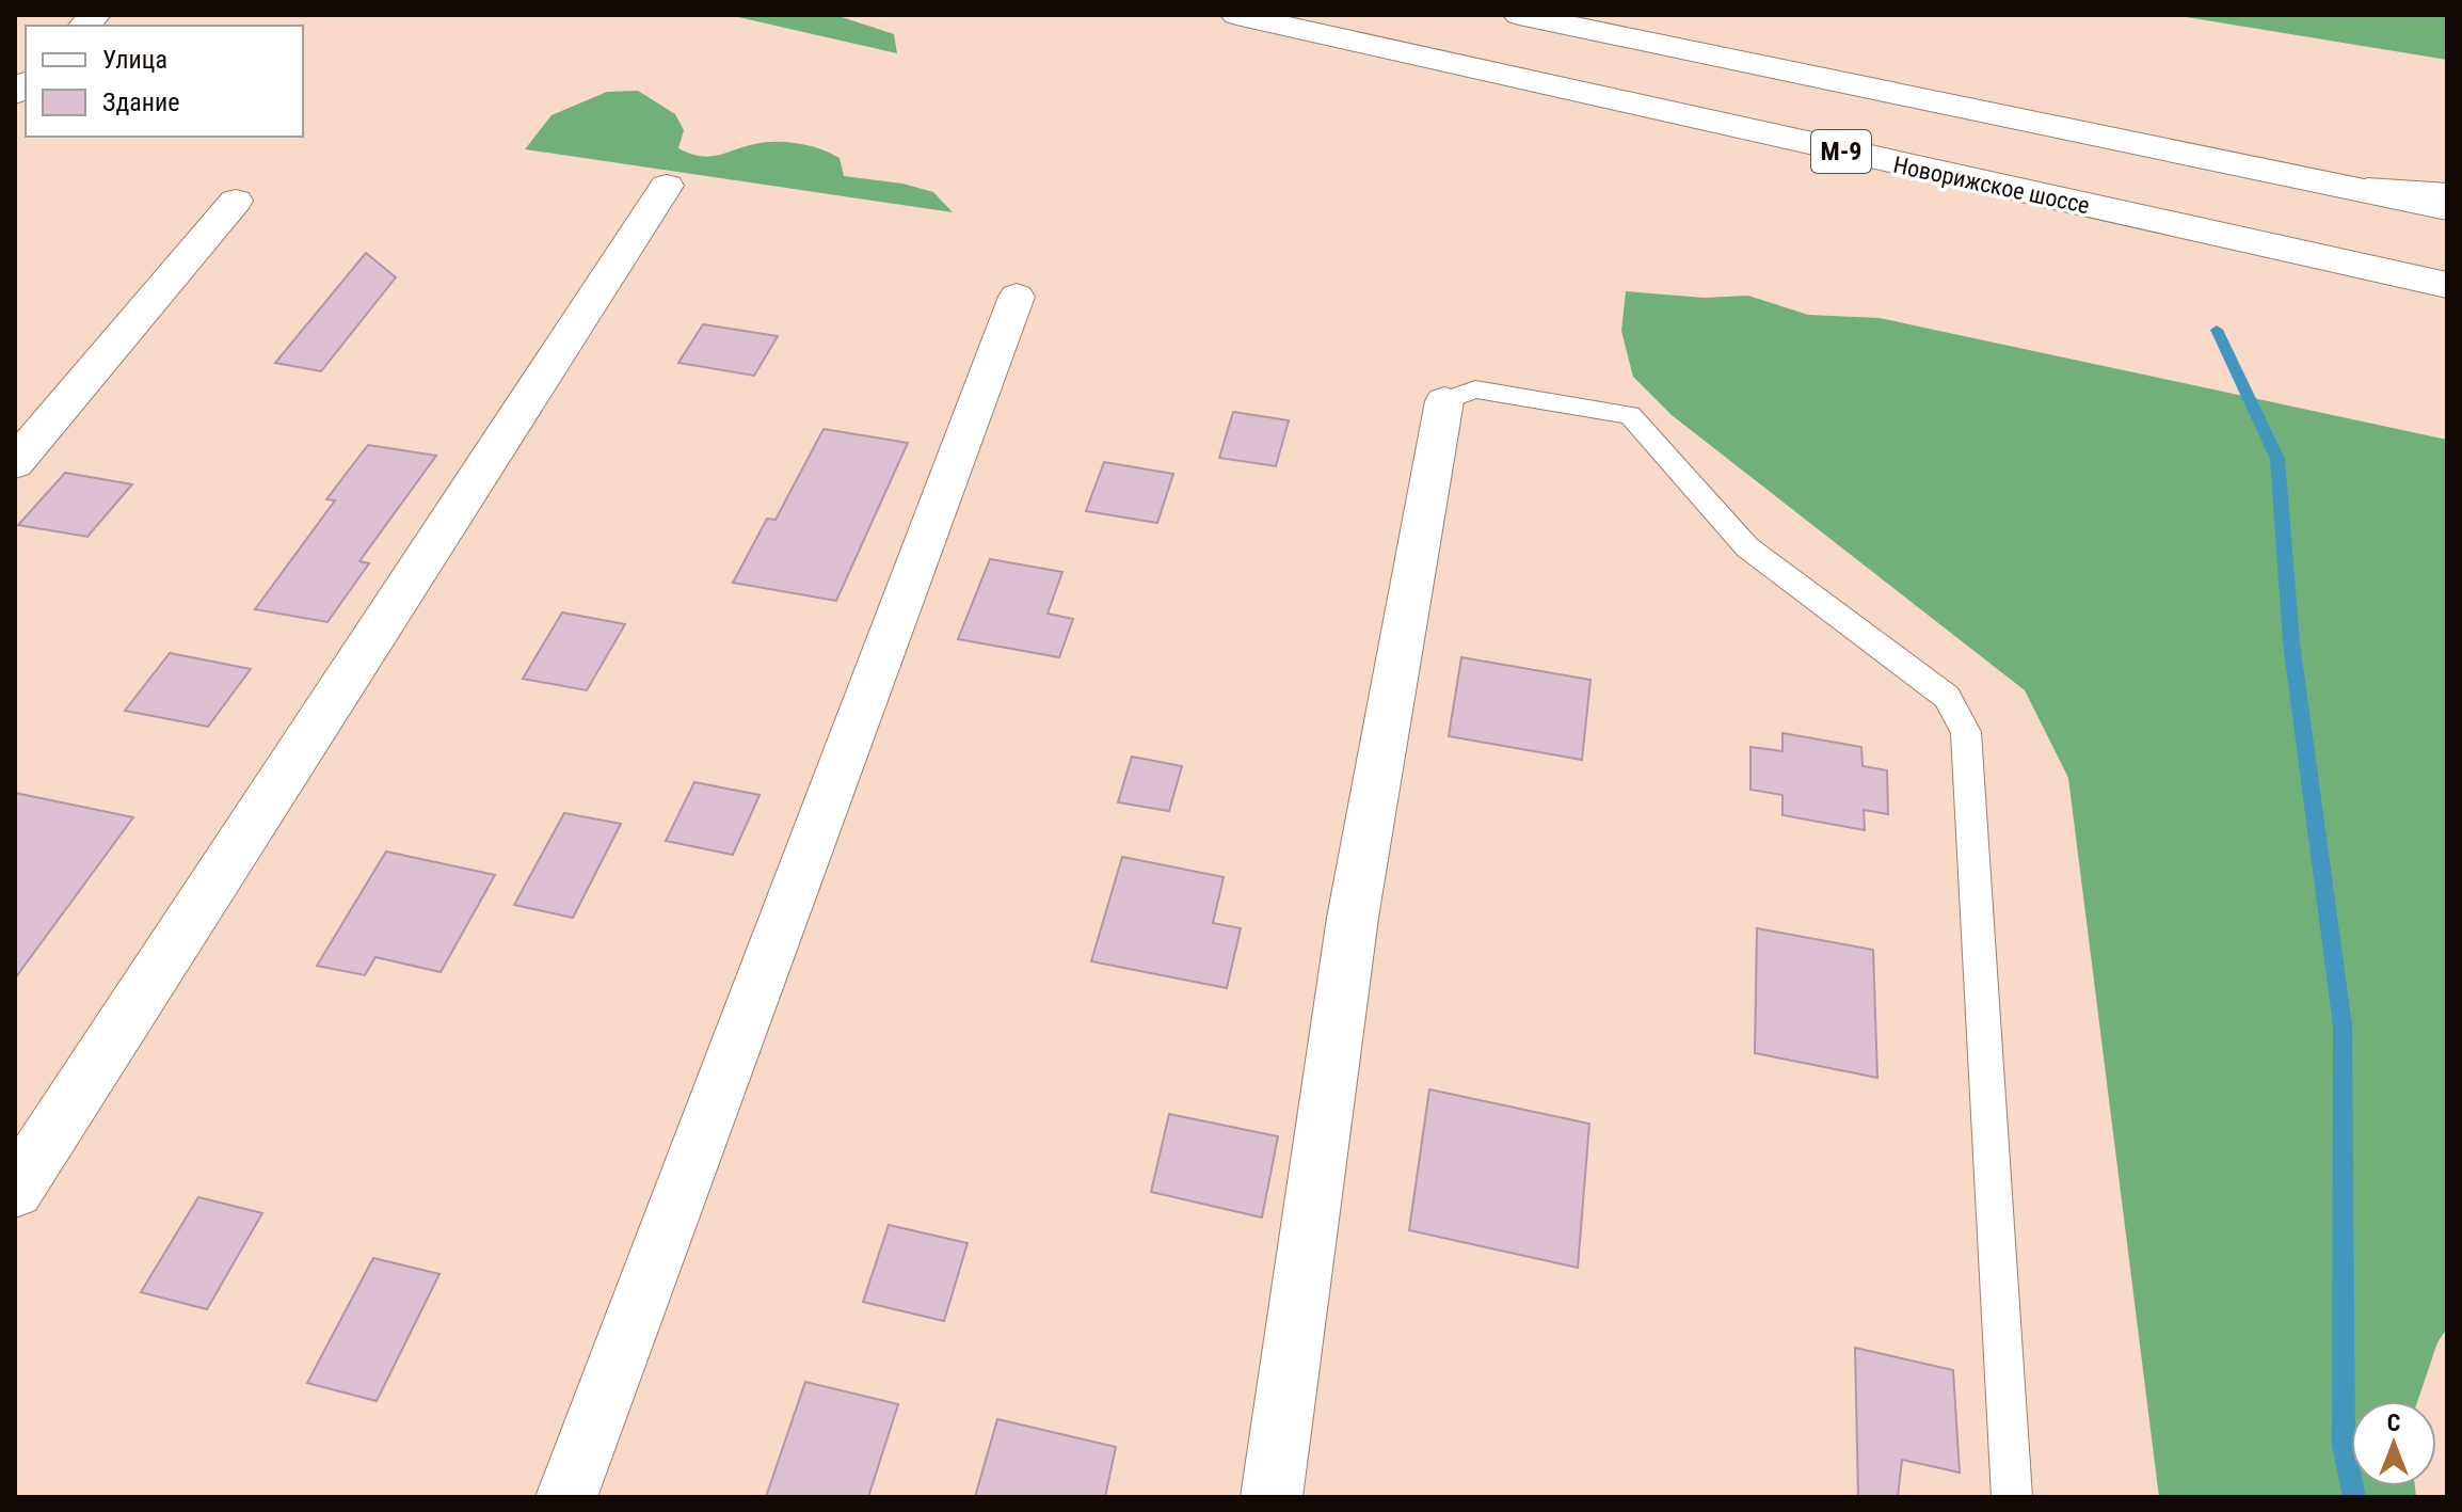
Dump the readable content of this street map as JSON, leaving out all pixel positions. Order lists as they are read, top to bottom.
{
  "streets": {
    "main road": ["М-9", "Новорижское шоссе"]
  },
  "legend": ["Улица", "Здание"],
  "north": "top"
}
